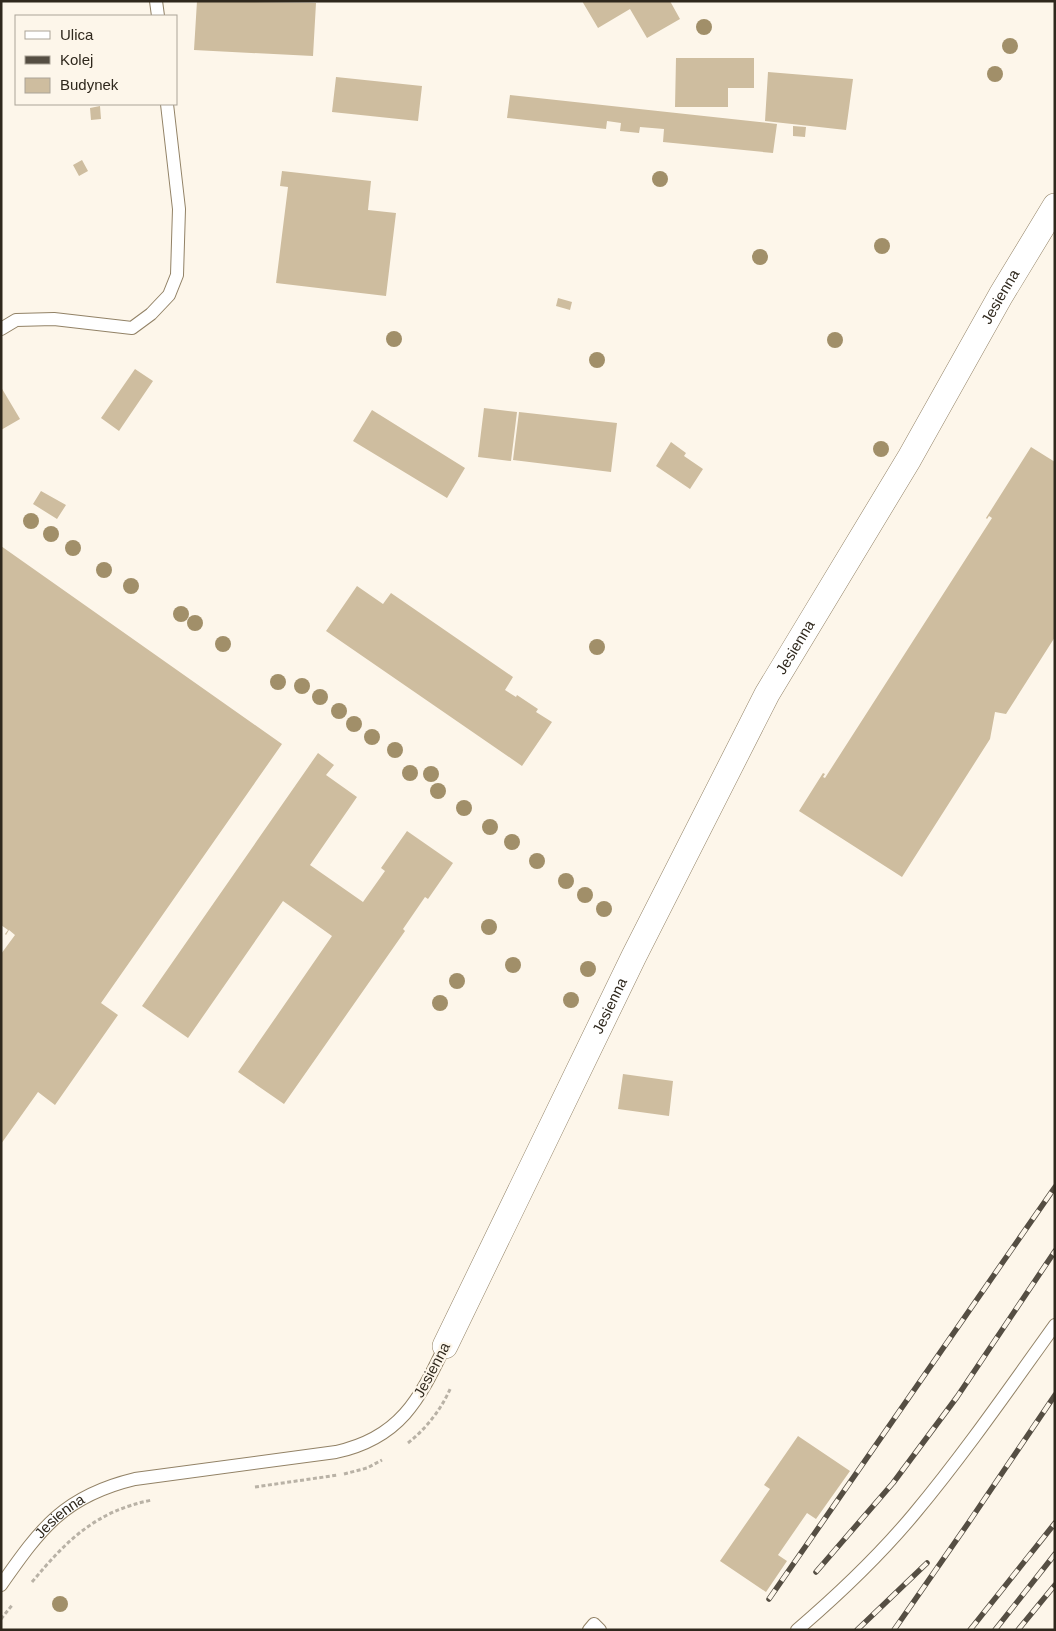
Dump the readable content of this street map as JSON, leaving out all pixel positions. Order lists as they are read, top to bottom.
{
  "streets": {
    "street": ["Jesienna"]
  },
  "legend": ["Ulica", "Kolej", "Budynek"]
}
